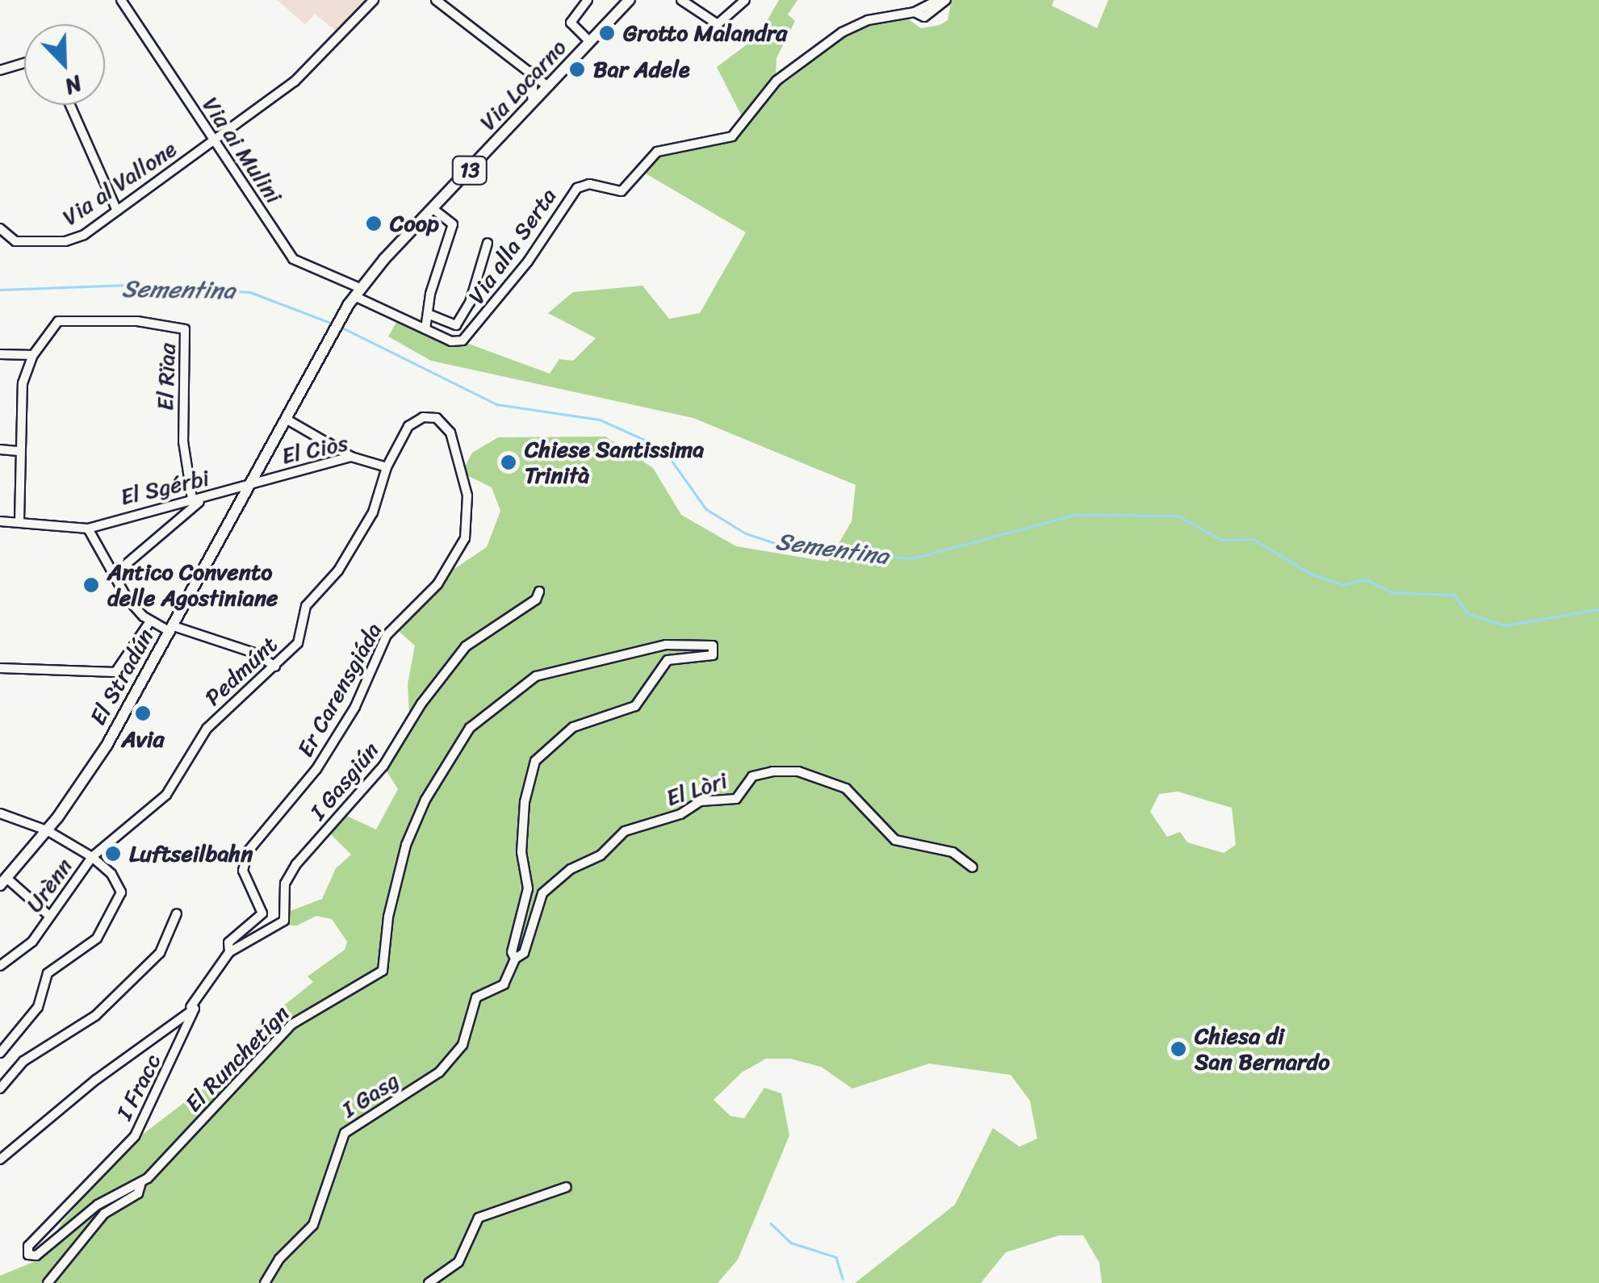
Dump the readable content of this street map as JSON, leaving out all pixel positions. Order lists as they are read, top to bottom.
{
  "streets": {
    "main road": ["Via Locarno", "13", "El Stradún"],
    "street": [
      "Via ai Mulini",
      "Via al Vallone",
      "Via alla Serta",
      "El Rïaa",
      "El Ciòs",
      "El Sgérbi",
      "Pedmúnt",
      "Er Carensgiáda",
      "I Gasgiún",
      "El Lòri",
      "Urènn",
      "El Runchetígn",
      "I Fracc",
      "I Gasg"
    ]
  },
  "crossings": [
    ["Via Locarno", "Via ai Mulini"],
    ["Via Locarno", "Via alla Serta"],
    ["Via Locarno", "El Stradún"],
    ["Via ai Mulini", "Via al Vallone"],
    ["Via ai Mulini", "Via alla Serta"],
    ["Via ai Mulini", "El Stradún"],
    ["Via alla Serta", "El Stradún"],
    ["El Rïaa", "El Sgérbi"],
    ["El Ciòs", "El Sgérbi"],
    ["El Ciòs", "Pedmúnt"],
    ["El Ciòs", "El Stradún"],
    ["El Sgérbi", "El Stradún"],
    ["Pedmúnt", "Er Carensgiáda"],
    ["Pedmúnt", "Urènn"],
    ["Er Carensgiáda", "I Gasgiún"],
    ["Er Carensgiáda", "I Fracc"],
    ["El Lòri", "El Runchetígn"],
    ["El Lòri", "I Gasg"],
    ["El Runchetígn", "I Fracc"],
    ["El Runchetígn", "I Gasg"]
  ],
  "water": ["Sementina"],
  "places": [
    "Grotto Malandra",
    "Bar Adele",
    "Coop",
    "Chiese Santissima Trinità",
    "Antico Convento delle Agostiniane",
    "Avia",
    "Luftseilbahn",
    "Chiesa di San Bernardo"
  ],
  "north": "bottom right"
}
